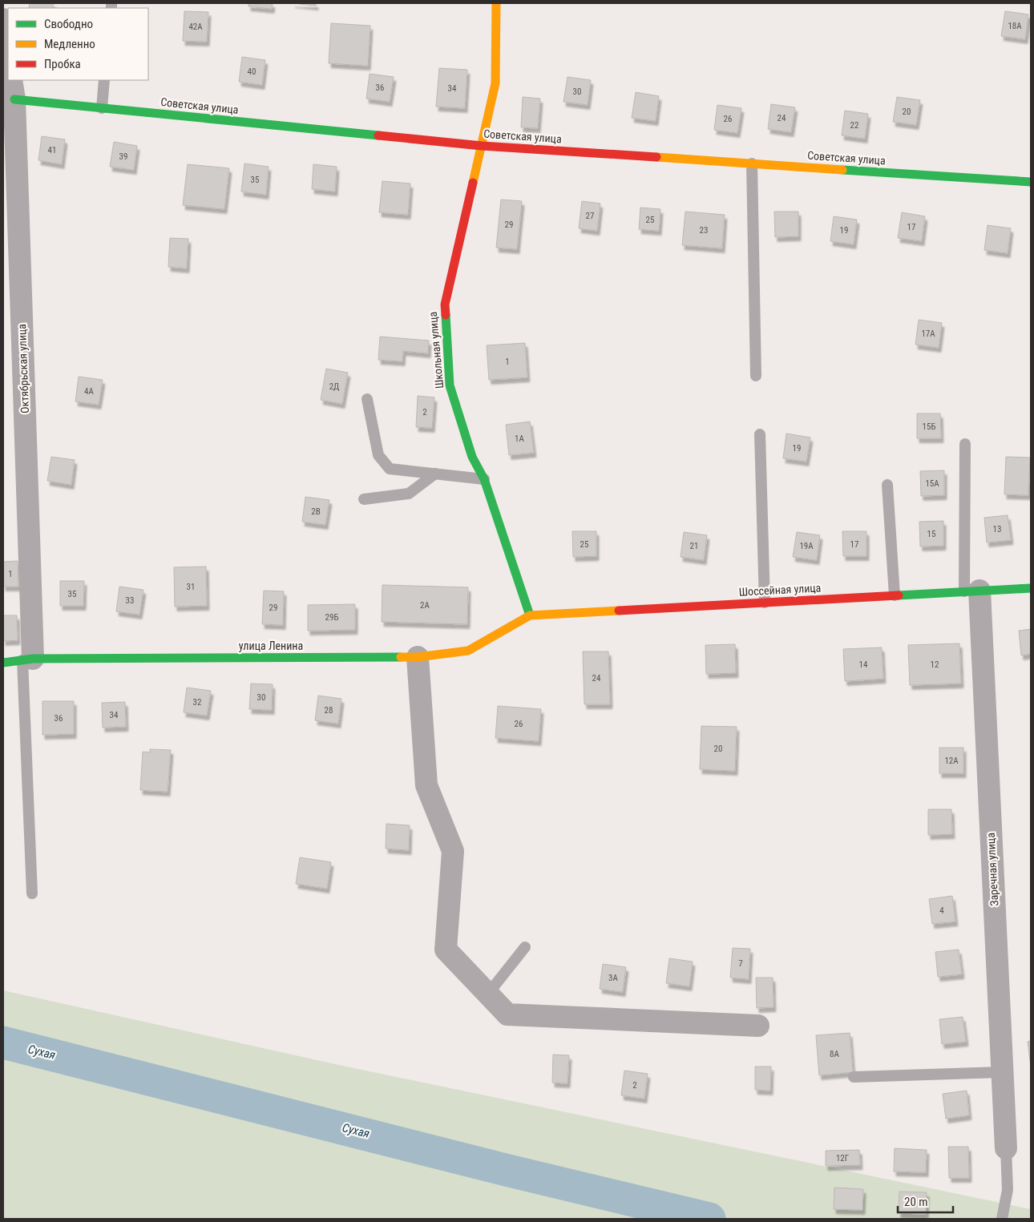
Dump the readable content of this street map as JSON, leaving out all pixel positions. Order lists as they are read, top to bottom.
{
  "streets": {
    "street": [
      "Советская улица",
      "Школьная улица",
      "Октябрьская улица",
      "Шоссейная улица",
      "улица Ленина",
      "Заречная улица"
    ]
  },
  "crossings": [
    ["Советская улица", "Школьная улица"],
    ["Советская улица", "Октябрьская улица"],
    ["Школьная улица", "Шоссейная улица"],
    ["Школьная улица", "улица Ленина"],
    ["Октябрьская улица", "улица Ленина"],
    ["Шоссейная улица", "улица Ленина"],
    ["Шоссейная улица", "Заречная улица"]
  ],
  "water": ["Сухая"],
  "house_numbers": [
    "18А",
    "42А",
    "40",
    "36",
    "34",
    "30",
    "20",
    "24",
    "26",
    "22",
    "41",
    "39",
    "35",
    "27",
    "25",
    "29",
    "17",
    "23",
    "19",
    "17А",
    "1",
    "2Д",
    "4А",
    "2",
    "15Б",
    "1А",
    "19",
    "15А",
    "2В",
    "13",
    "15",
    "25",
    "17",
    "21",
    "19А",
    "1",
    "31",
    "35",
    "33",
    "2А",
    "29",
    "29Б",
    "14",
    "12",
    "24",
    "30",
    "32",
    "28",
    "34",
    "36",
    "26",
    "20",
    "12А",
    "4",
    "7",
    "3А",
    "8А",
    "2",
    "12Г"
  ],
  "legend": ["Свободно", "Медленно", "Пробка"],
  "scale_bar": "20 m"
}
